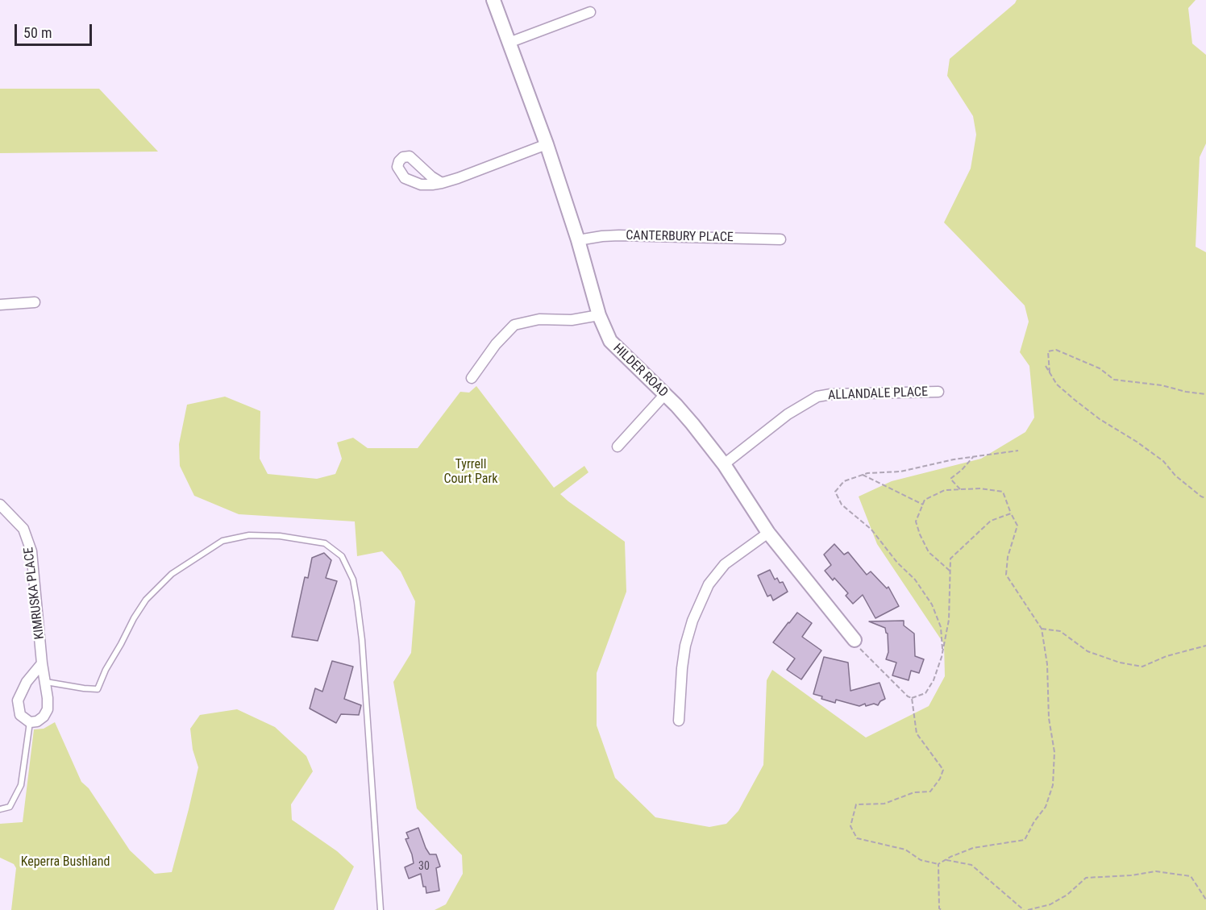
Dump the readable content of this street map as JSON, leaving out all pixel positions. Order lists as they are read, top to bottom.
{
  "streets": {
    "street": [
      "CANTERBURY PLACE",
      "HILDER ROAD",
      "ALLANDALE PLACE",
      "KIMRUSKA PLACE"
    ]
  },
  "crossings": [
    ["CANTERBURY PLACE", "HILDER ROAD"],
    ["HILDER ROAD", "ALLANDALE PLACE"]
  ],
  "parks": ["Tyrrell Court Park", "Keperra Bushland"],
  "house_numbers": ["30"],
  "scale_bar": "50 m"
}
